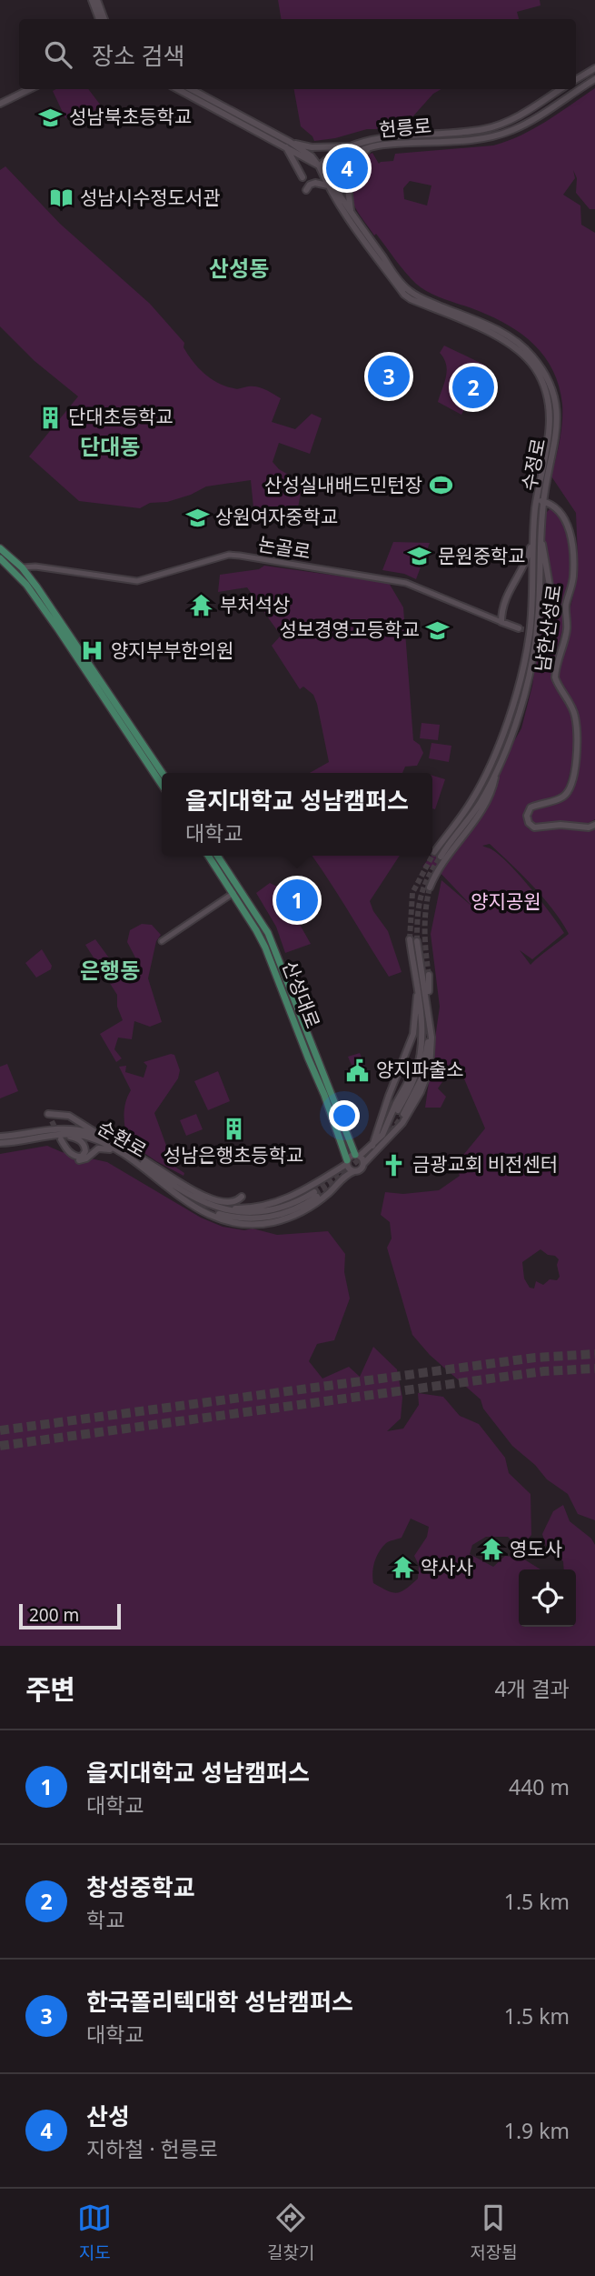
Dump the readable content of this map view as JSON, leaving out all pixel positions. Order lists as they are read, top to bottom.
{
  "streets": {
    "main road": [
      "헌릉로",
      "수정로",
      "남한산성로",
      "산성대로",
      "순환로"
    ],
    "street": ["논골로"]
  },
  "crossings": [
    ["헌릉로", "수정로"]
  ],
  "districts": ["산성동", "단대동", "은행동"],
  "parks": ["양지공원"],
  "places": {
    "school or university": [
      "성남북초등학교",
      "상원여자중학교",
      "문원중학교",
      "성보경영고등학교"
    ],
    "library": ["성남시수정도서관"],
    "building": ["단대초등학교", "성남은행초등학교"],
    "sports": ["산성실내배드민턴장"],
    "temple": ["부처석상", "영도사", "약사사"],
    "hospital": ["양지부부한의원"],
    "public building": ["양지파출소"],
    "church": ["금광교회 비전센터"]
  },
  "scale_bar": "200 m",
  "page": {
    "search": "장소 검색",
    "pins": [
      "4",
      "3",
      "2",
      "1"
    ],
    "popup": ["을지대학교 성남캠퍼스", "대학교"],
    "scale": "200 m",
    "heading": ["주변", "4개 결과"],
    "list": [
      {
        "mark": "1",
        "name": "을지대학교 성남캠퍼스",
        "note": "대학교",
        "value": "440 m"
      },
      {
        "mark": "2",
        "name": "창성중학교",
        "note": "학교",
        "value": "1.5 km"
      },
      {
        "mark": "3",
        "name": "한국폴리텍대학 성남캠퍼스",
        "note": "대학교",
        "value": "1.5 km"
      },
      {
        "mark": "4",
        "name": "산성",
        "note": "지하철 · 헌릉로",
        "value": "1.9 km"
      }
    ],
    "nav": ["지도", "길찾기", "저장됨"]
  }
}
